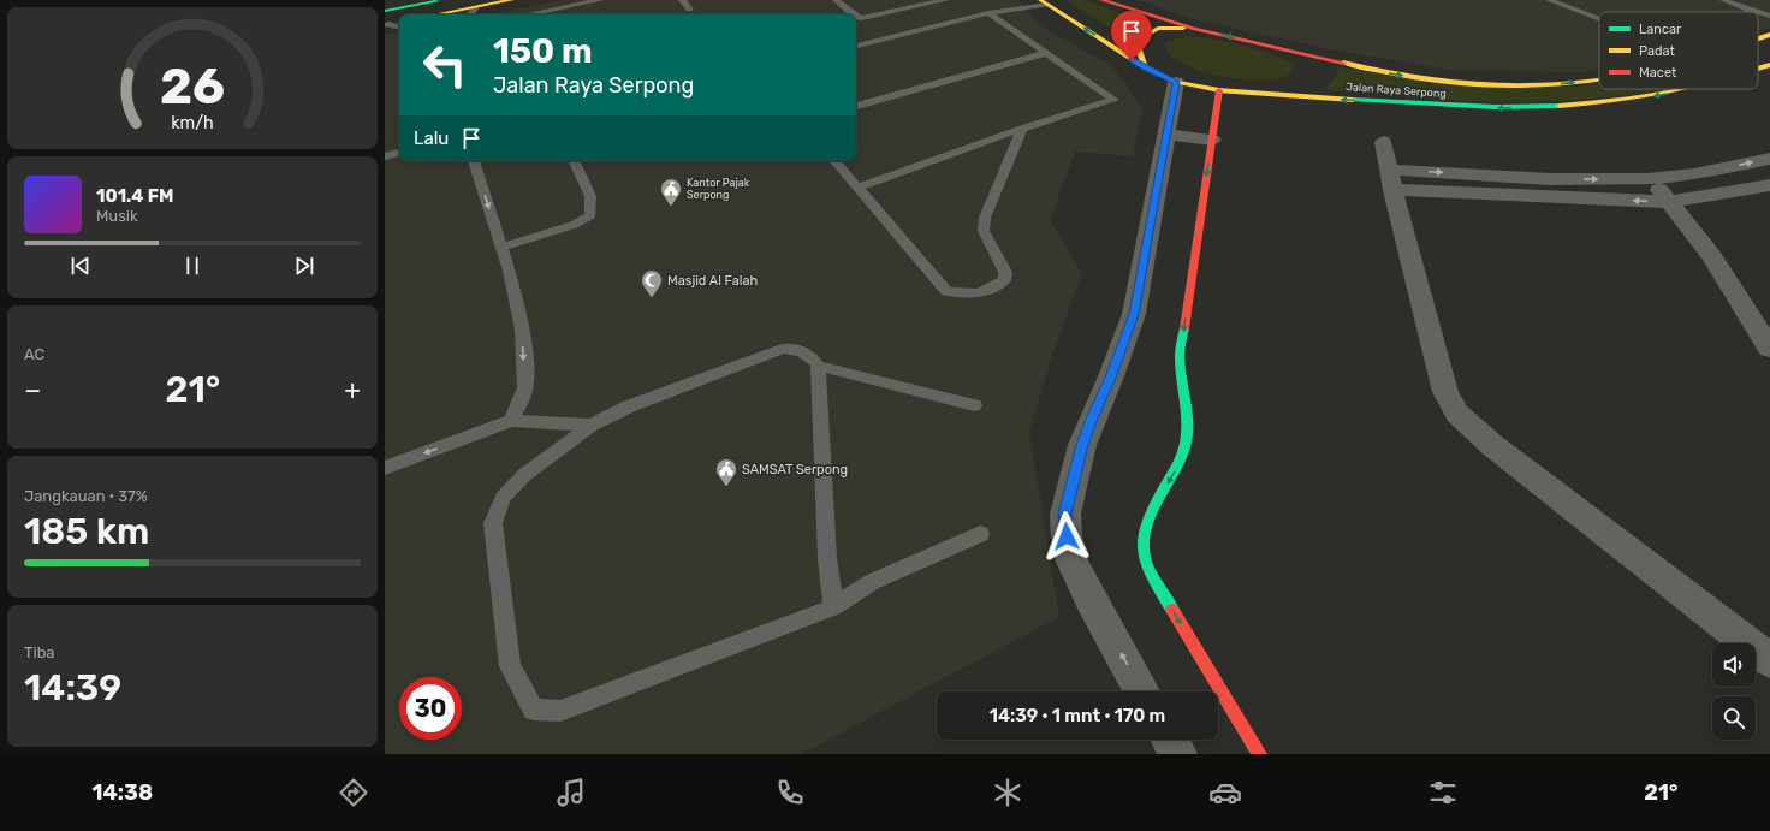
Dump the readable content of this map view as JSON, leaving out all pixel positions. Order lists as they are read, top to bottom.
{
  "streets": {
    "main road": ["Jalan Raya Serpong"]
  },
  "places": {
    "public building": ["Kantor Pajak Serpong", "SAMSAT Serpong"],
    "mosque": ["Masjid Al Falah"]
  },
  "legend": ["Lancar", "Padat", "Macet"],
  "page": {
    "turn": ["150 m", "Jalan Raya Serpong"],
    "then": "Lalu",
    "song": ["101.4 FM", "Musik"],
    "tile": [
      "AC",
      ["Jangkauan · 37%", "185 km"],
      ["Tiba", "14:39"]
    ],
    "heat": ["−", "21°", "+"],
    "limit": "30",
    "trip": "14:39 · 1 mnt · 170 m",
    "tabs": ["14:38", "21°"],
    "gauge": ["26", "km/h"]
  }
}
